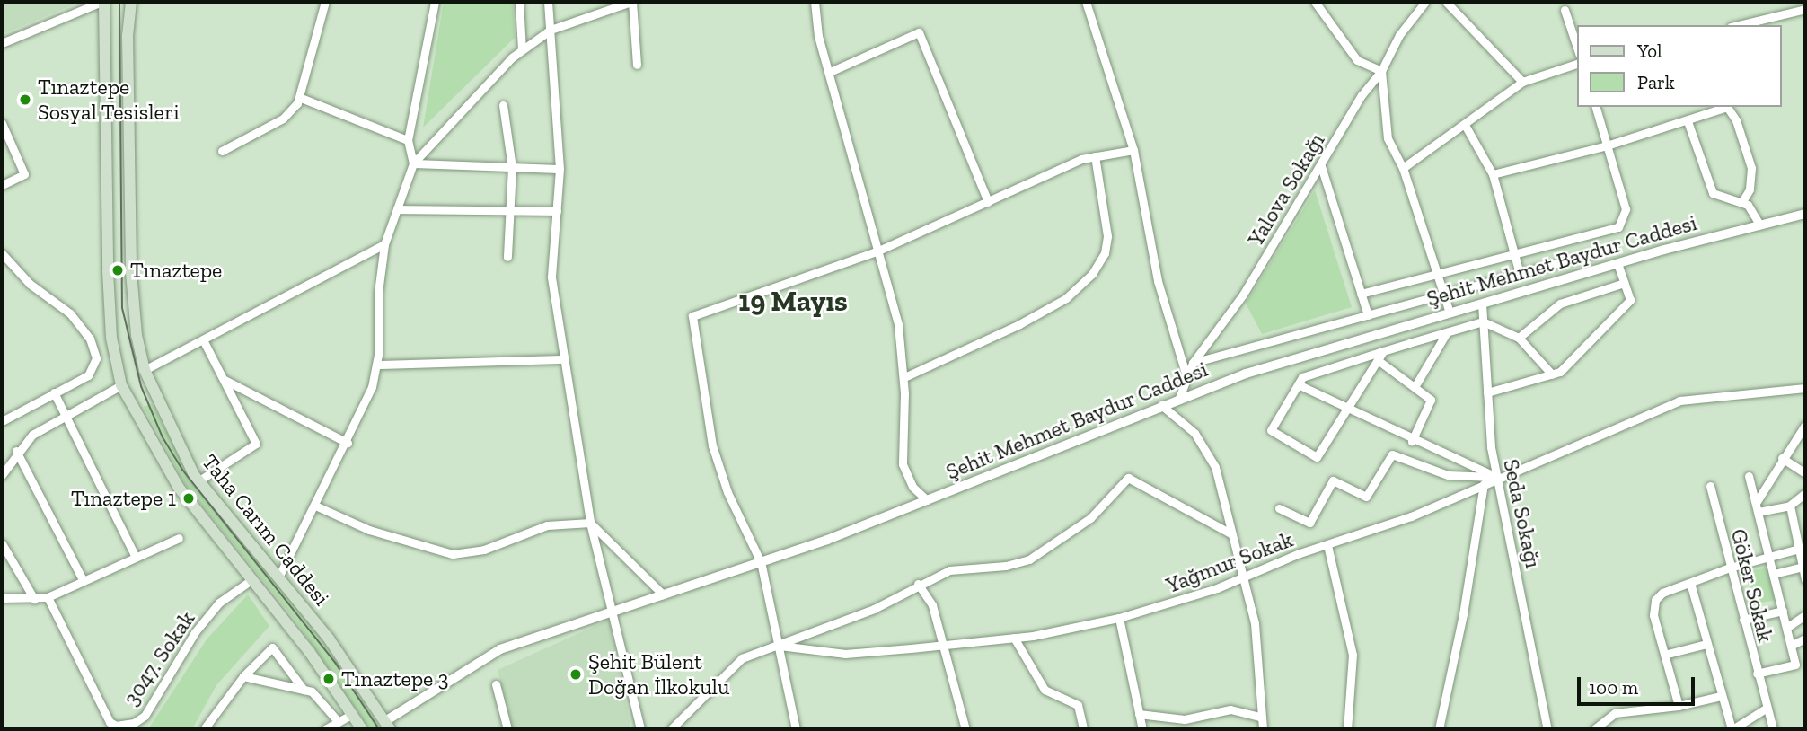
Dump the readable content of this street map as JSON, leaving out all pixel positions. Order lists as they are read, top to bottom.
{
  "streets": {
    "main road": ["Taha Carım Caddesi"],
    "street": [
      "Yalova Sokağı",
      "Şehit Mehmet Baydur Caddesi",
      "Seda Sokağı",
      "Yağmur Sokak",
      "Göker Sokak",
      "3047. Sokak"
    ]
  },
  "crossings": [
    ["Yalova Sokağı", "Şehit Mehmet Baydur Caddesi"],
    ["Şehit Mehmet Baydur Caddesi", "Seda Sokağı"],
    ["Şehit Mehmet Baydur Caddesi", "Taha Carım Caddesi"],
    ["Seda Sokağı", "Yağmur Sokak"],
    ["Taha Carım Caddesi", "3047. Sokak"]
  ],
  "districts": ["19 Mayıs"],
  "places": [
    "Tınaztepe Sosyal Tesisleri",
    "Tınaztepe",
    "Tınaztepe 1",
    "Şehit Bülent Doğan İlkokulu",
    "Tınaztepe 3"
  ],
  "legend": ["Yol", "Park"],
  "scale_bar": "100 m"
}
